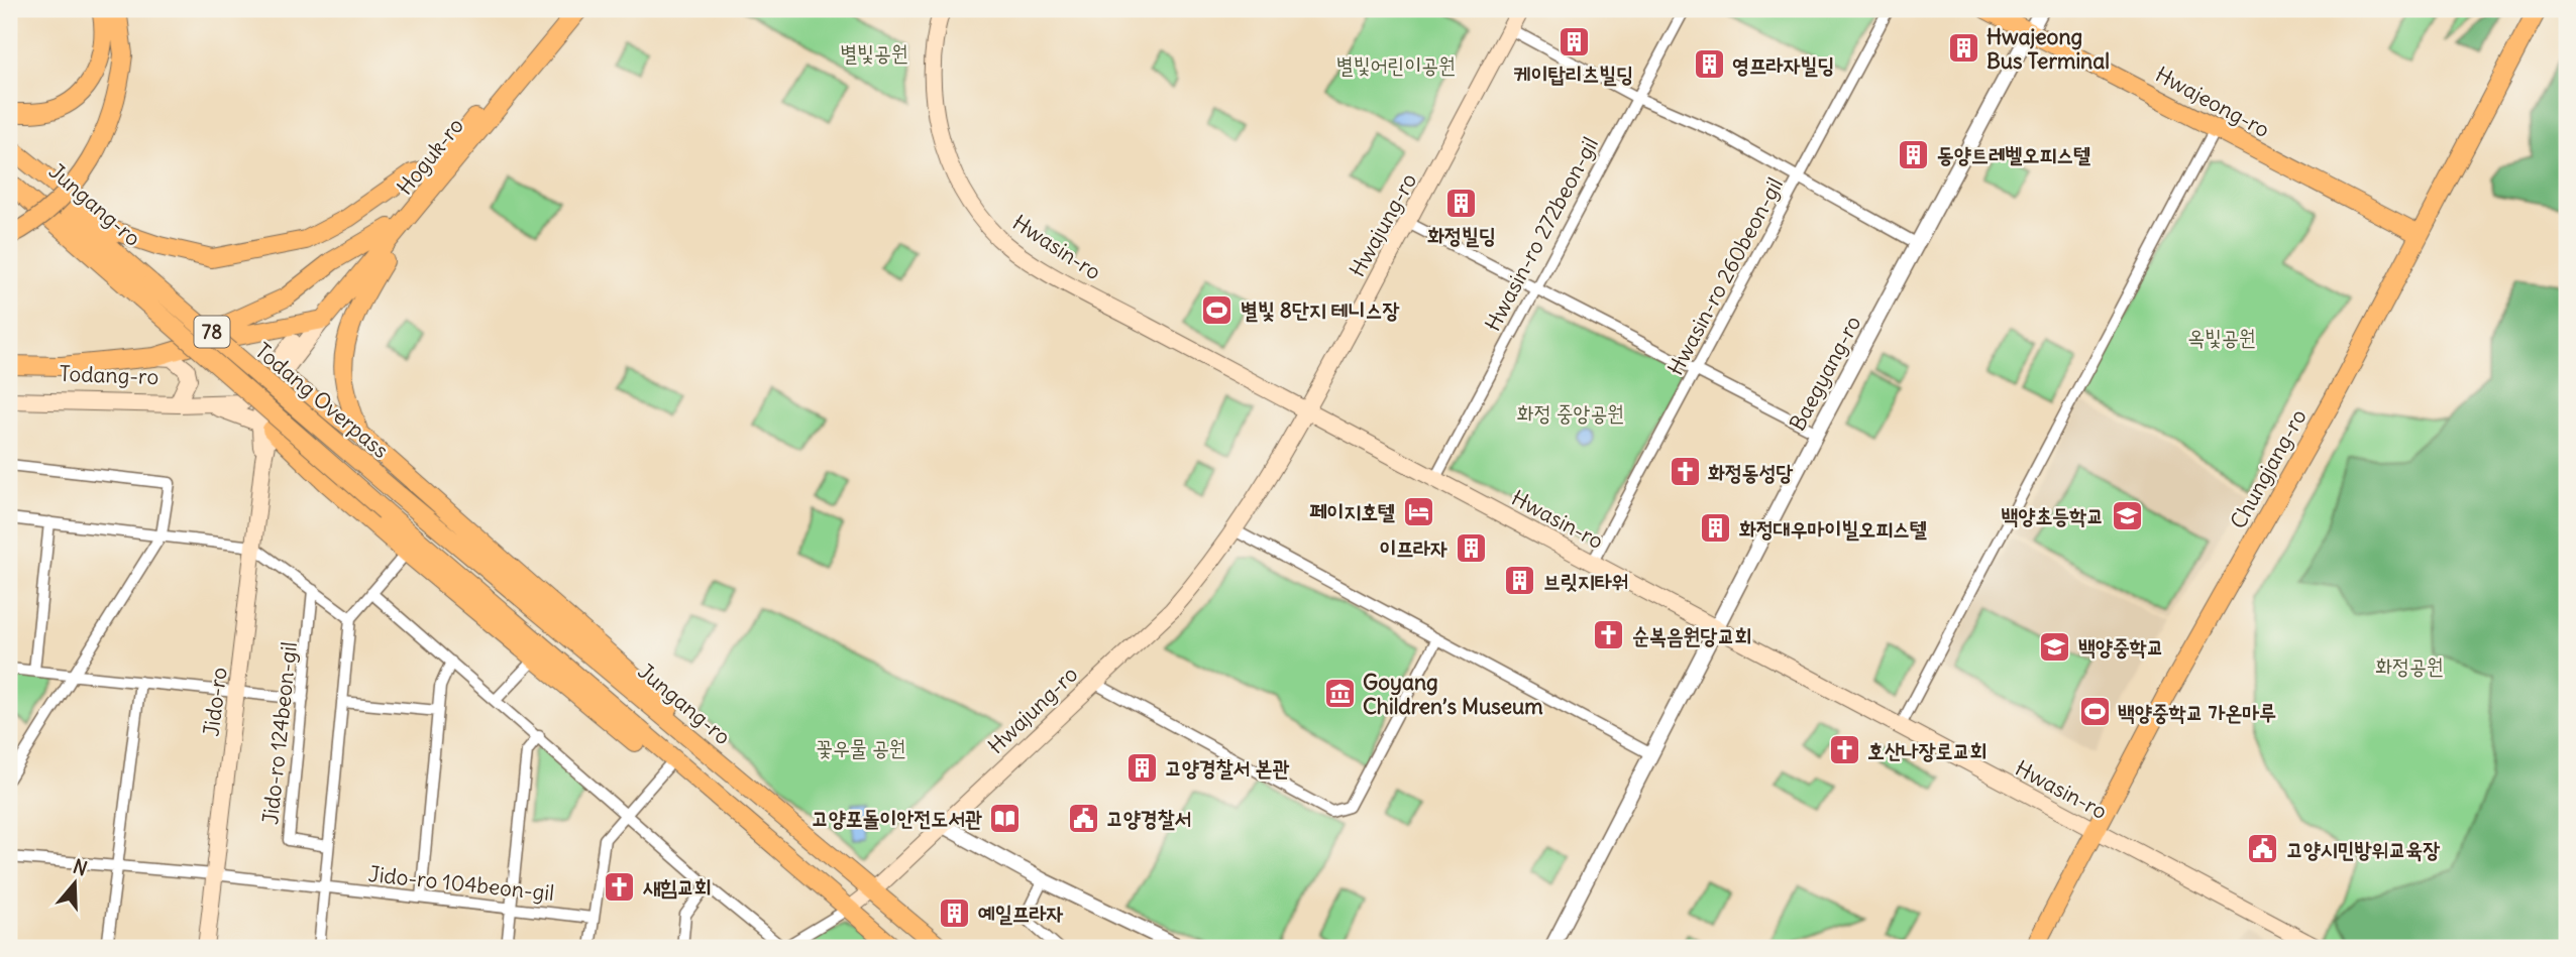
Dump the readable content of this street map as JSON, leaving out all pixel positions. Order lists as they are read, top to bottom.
{
  "streets": {
    "main road": [
      "Hwajeong-ro",
      "Hoguk-ro",
      "Jungang-ro",
      "Hwajung-ro",
      "Hwasin-ro",
      "78",
      "Todang-ro",
      "Todang Overpass",
      "Chungjang-ro",
      "Jido-ro"
    ],
    "street": [
      "Hwasin-ro 272beon-gil",
      "Hwasin-ro 260beon-gil",
      "Baegyang-ro",
      "Jido-ro 124beon-gil",
      "Jido-ro 104beon-gil"
    ]
  },
  "crossings": [
    ["Hwajeong-ro", "Baegyang-ro"],
    ["Hwajeong-ro", "Chungjang-ro"],
    ["Hoguk-ro", "78"],
    ["Hoguk-ro", "Jido-ro"],
    ["Jungang-ro", "Hwajung-ro"],
    ["Jungang-ro", "Todang Overpass"],
    ["Hwajung-ro", "Hwasin-ro"],
    ["Hwasin-ro 272beon-gil", "Hwasin-ro"],
    ["Hwasin-ro", "Hwasin-ro 260beon-gil"],
    ["Hwasin-ro", "Baegyang-ro"],
    ["Hwasin-ro", "Chungjang-ro"],
    ["78", "Jido-ro"],
    ["Todang-ro", "Jido-ro"],
    ["Jido-ro", "Jido-ro 104beon-gil"]
  ],
  "parks": [
    "별빛공원",
    "별빛어린이공원",
    "옥빛공원",
    "화정 중앙공원",
    "화정공원",
    "꽃우물 공원"
  ],
  "places": {
    "building": [
      "케이탑리츠빌딩",
      "Hwajeong Bus Terminal",
      "영프라자빌딩",
      "동양트레벨오피스텔",
      "화정빌딩",
      "화정대우마이빌오피스텔",
      "이프라자",
      "브릿지타워",
      "고양경찰서 본관",
      "예일프라자"
    ],
    "sports": ["별빛 8단지 테니스장", "백양중학교 가온마루"],
    "church": [
      "화정동성당",
      "순복음원당교회",
      "호산나장로교회",
      "새힘교회"
    ],
    "hotel": ["페이지호텔"],
    "school or university": ["백양초등학교", "백양중학교"],
    "museum": ["Goyang Children’s Museum"],
    "library": ["고양포돌이안전도서관"],
    "public building": ["고양경찰서", "고양시민방위교육장"]
  },
  "north": "top"
}
